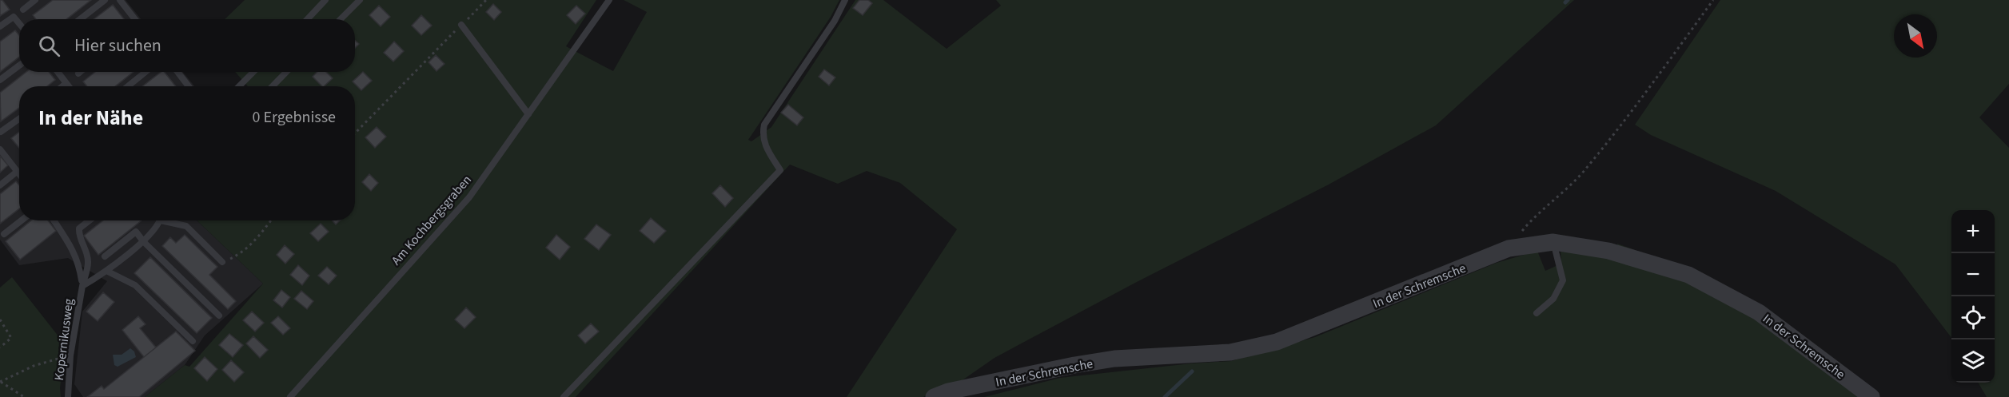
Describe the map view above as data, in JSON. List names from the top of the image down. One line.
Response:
{"streets":{"street":["In der Schremsche"],"lane":["Am Kochbergsgraben","Kopernikusweg"]},"north":"bottom right","page":{"search":"Hier suchen","heading":["In der Nähe","0 Ergebnisse"],"map_buttons":["+","−"]}}
